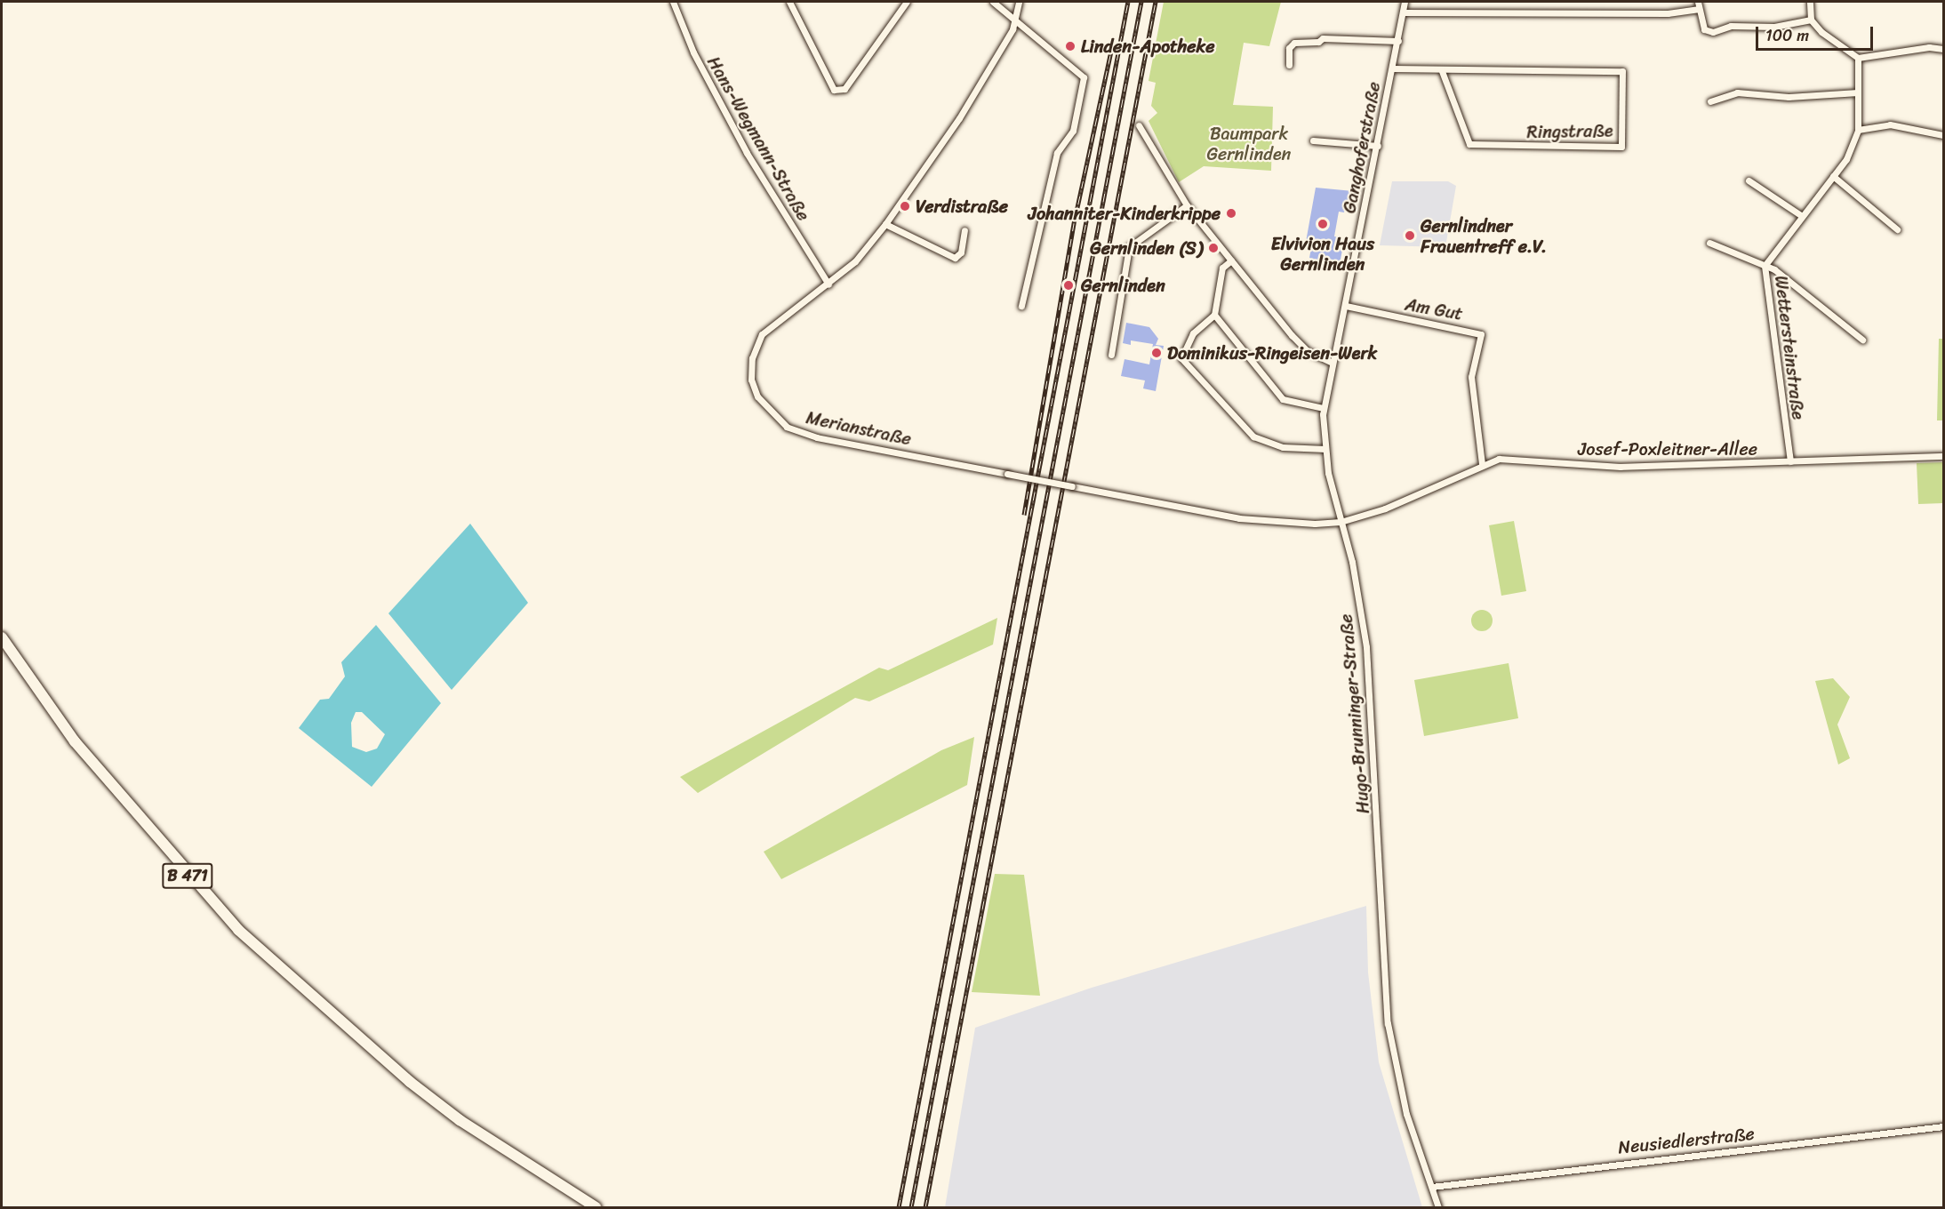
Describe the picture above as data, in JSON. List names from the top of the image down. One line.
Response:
{"streets":{"highway":["B 471"],"street":["Ringstraße","Hans-Wegmann-Straße","Ganghoferstraße","Am Gut","Wettersteinstraße","Merianstraße","Josef-Poxleitner-Allee","Hugo-Brunninger-Straße","Neusiedlerstraße"]},"crossings":[["Ringstraße","Ganghoferstraße"],["Hans-Wegmann-Straße","Merianstraße"],["Ganghoferstraße","Am Gut"],["Ganghoferstraße","Hugo-Brunninger-Straße"],["Am Gut","Josef-Poxleitner-Allee"],["Wettersteinstraße","Josef-Poxleitner-Allee"],["Merianstraße","Josef-Poxleitner-Allee"],["Merianstraße","Hugo-Brunninger-Straße"],["Josef-Poxleitner-Allee","Hugo-Brunninger-Straße"],["Hugo-Brunninger-Straße","Neusiedlerstraße"]],"parks":["Baumpark Gernlinden"],"places":["Linden-Apotheke","Verdistraße","Johanniter-Kinderkrippe","Elvivion Haus Gernlinden","Gernlindner Frauentreff e.V.","Gernlinden (S)","Gernlinden","Dominikus-Ringeisen-Werk"],"scale_bar":"100 m"}
